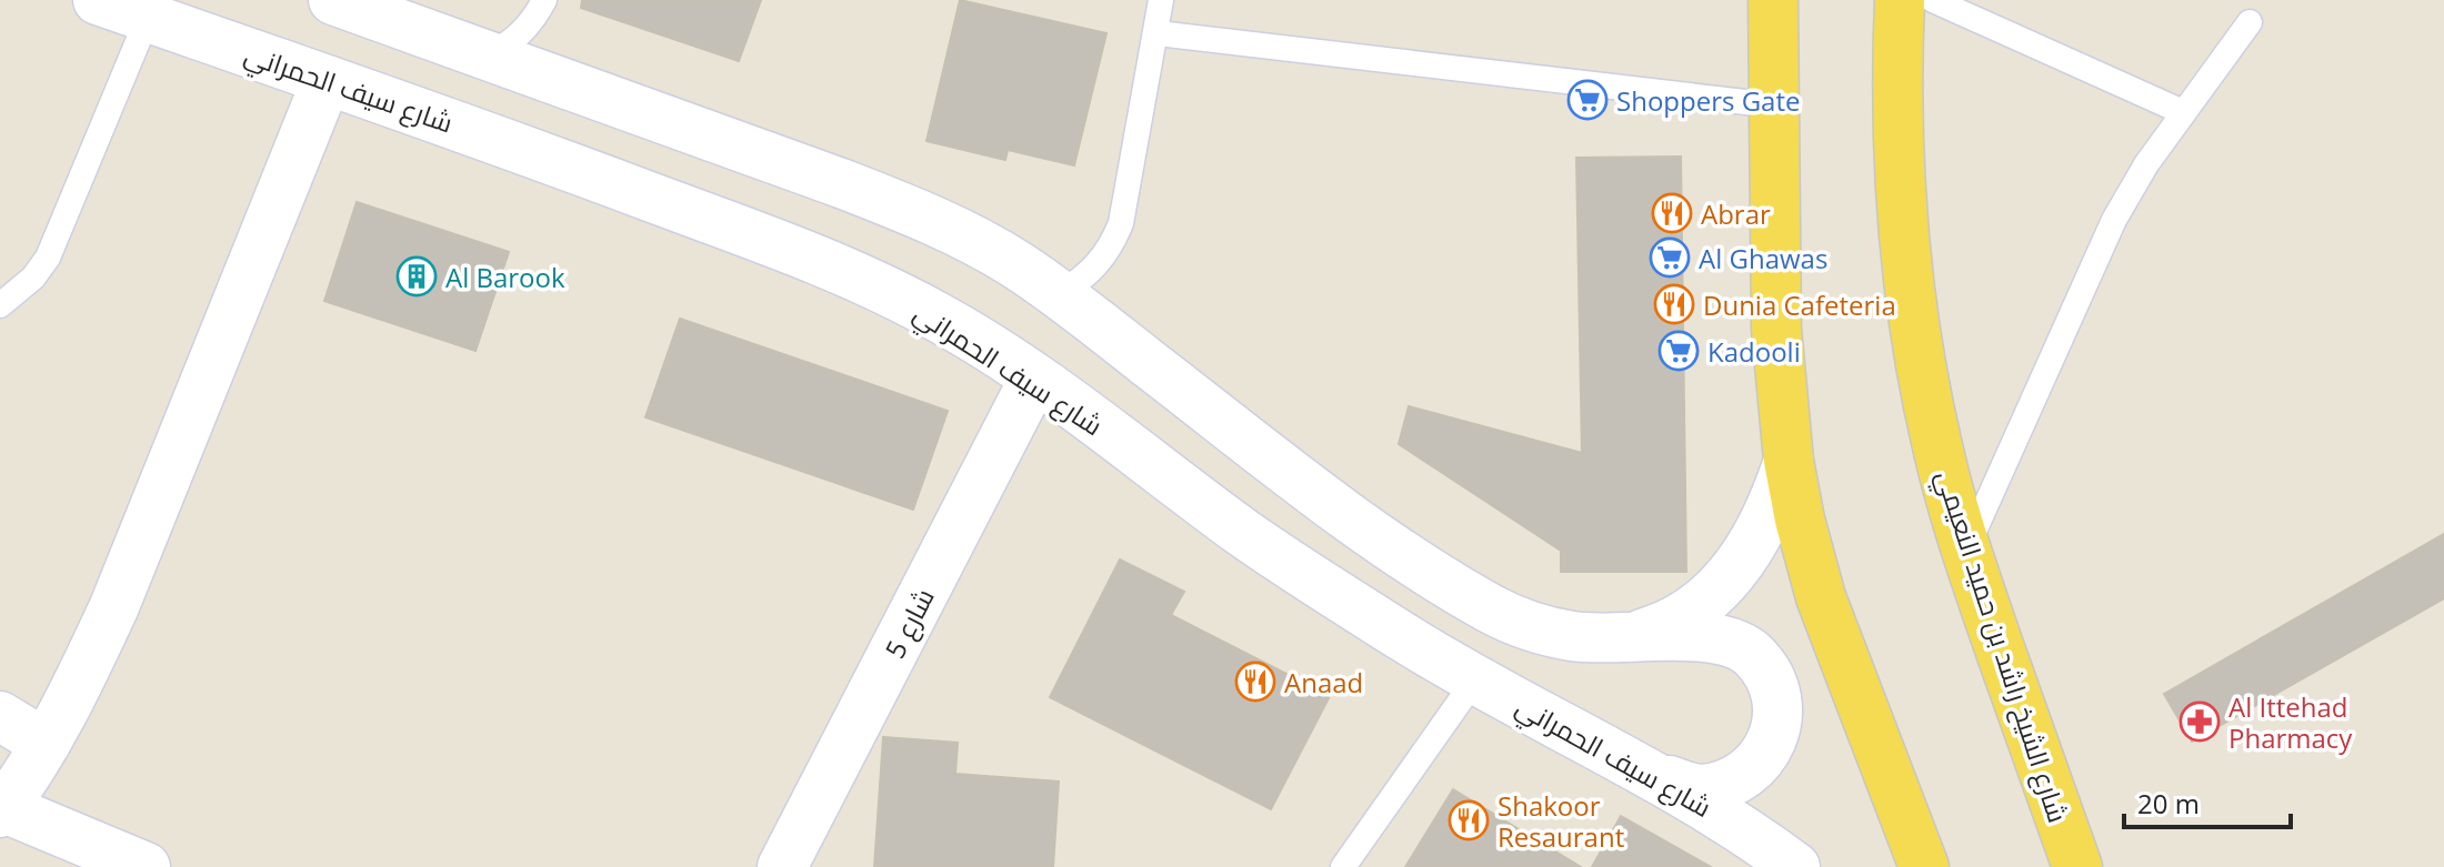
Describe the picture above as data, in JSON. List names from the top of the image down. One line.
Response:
{"streets":{"main road":["شارع الشيخ راشد بن حميد النعيمي"],"street":["شارع سيف الحمراني","شارع 5"]},"crossings":[["شارع سيف الحمراني","شارع 5"]],"places":{"supermarket":["Shoppers Gate","Al Ghawas","Kadooli"],"restaurant":["Abrar","Dunia Cafeteria","Anaad","Shakoor Resaurant"],"building":["Al Barook"],"pharmacy":["Al Ittehad Pharmacy"]},"scale_bar":"20 m"}
